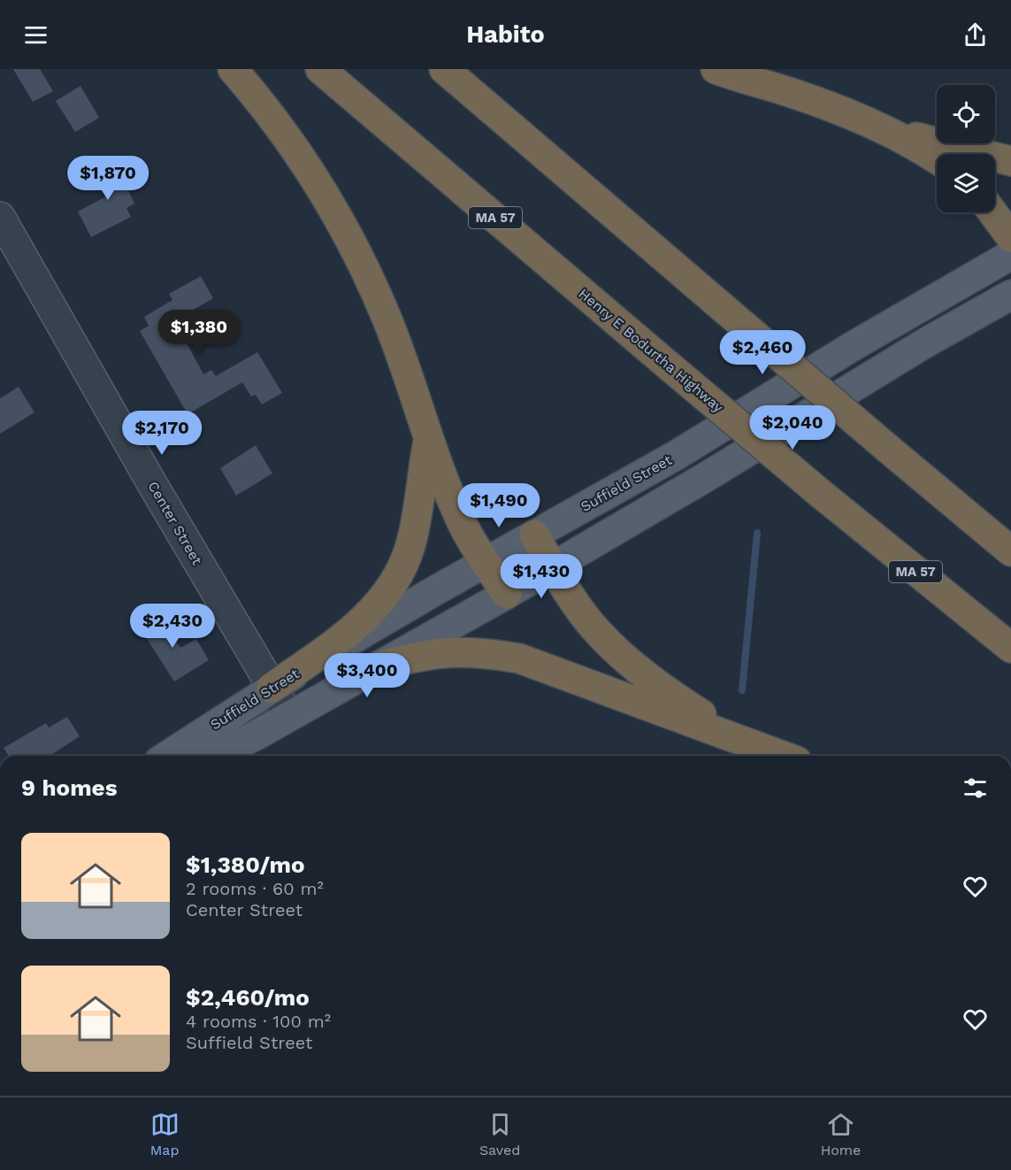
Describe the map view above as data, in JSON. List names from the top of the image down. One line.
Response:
{"streets":{"highway":["MA 57","Henry E Bodurtha Highway"],"main road":["Suffield Street"],"street":["Center Street"]},"crossings":[["Suffield Street","Center Street"]],"page":{"header":"Habito","price":["$1,870","$1,380","$2,460","$2,040","$2,170","$1,490","$1,430","$2,430","$3,400"],"heading":"9 homes","list":[{"name":"$1,380/mo","note":"2 rooms · 60 m² · Center Street"},{"name":"$2,460/mo","note":"4 rooms · 100 m² · Suffield Street"}],"tabs":["Map","Saved","Home"]}}
